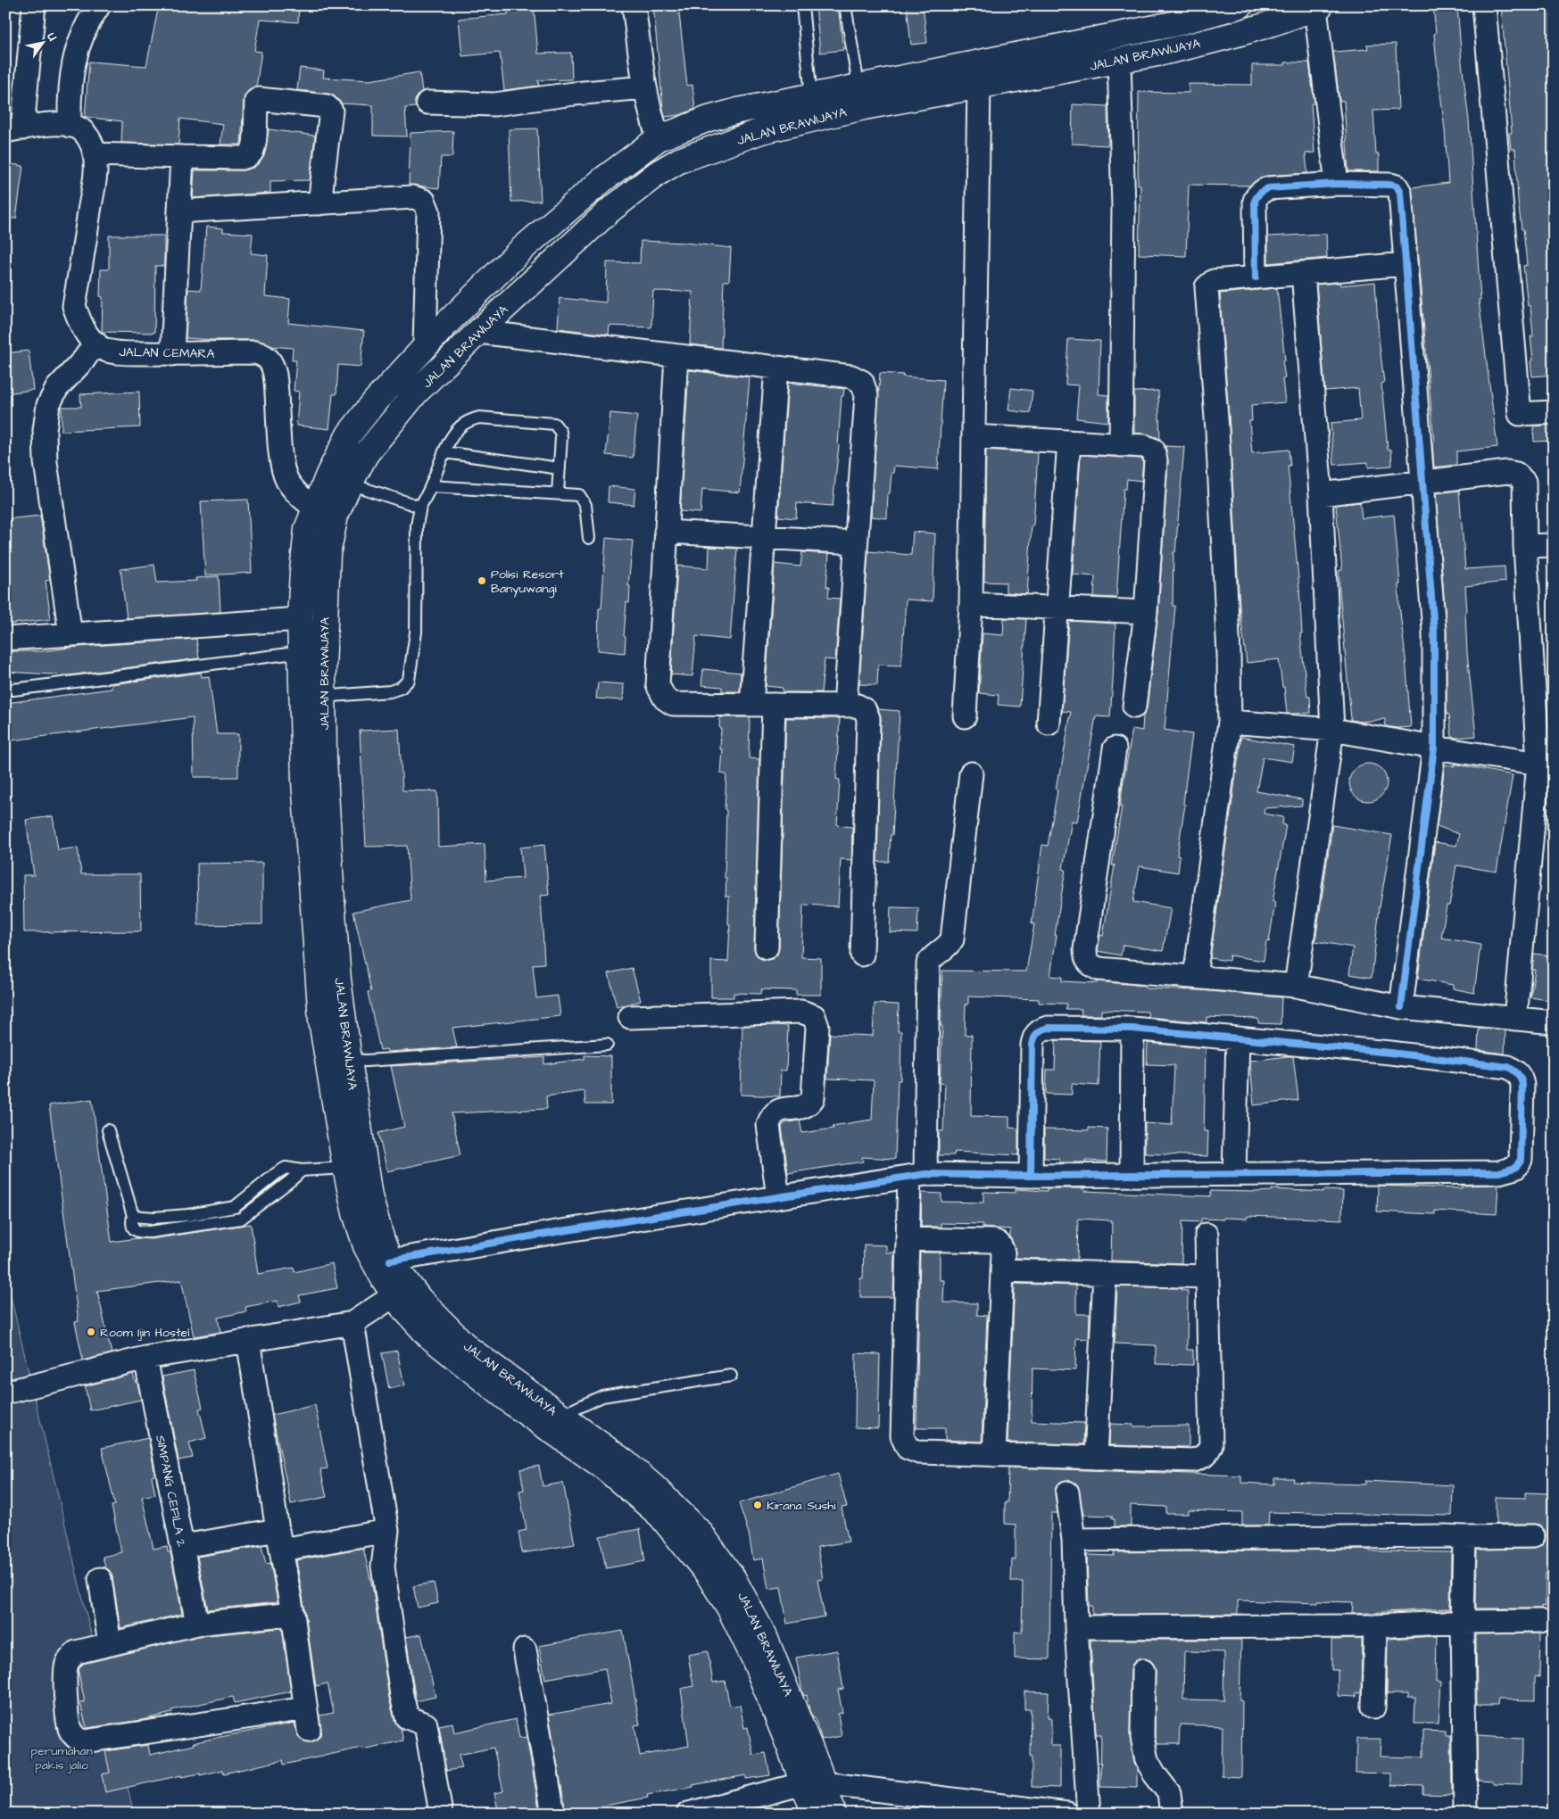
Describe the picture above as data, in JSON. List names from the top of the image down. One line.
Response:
{"streets":{"highway":["JALAN BRAWIJAYA"],"street":["JALAN CEMARA","SIMPANG CEFILA 2"]},"crossings":[["JALAN BRAWIJAYA","JALAN CEMARA"]],"parks":["perumahan pakis jalio"],"places":["Polisi Resort Banyuwangi","Room Ijin Hostel","Kirana Sushi"],"north":"top right"}
